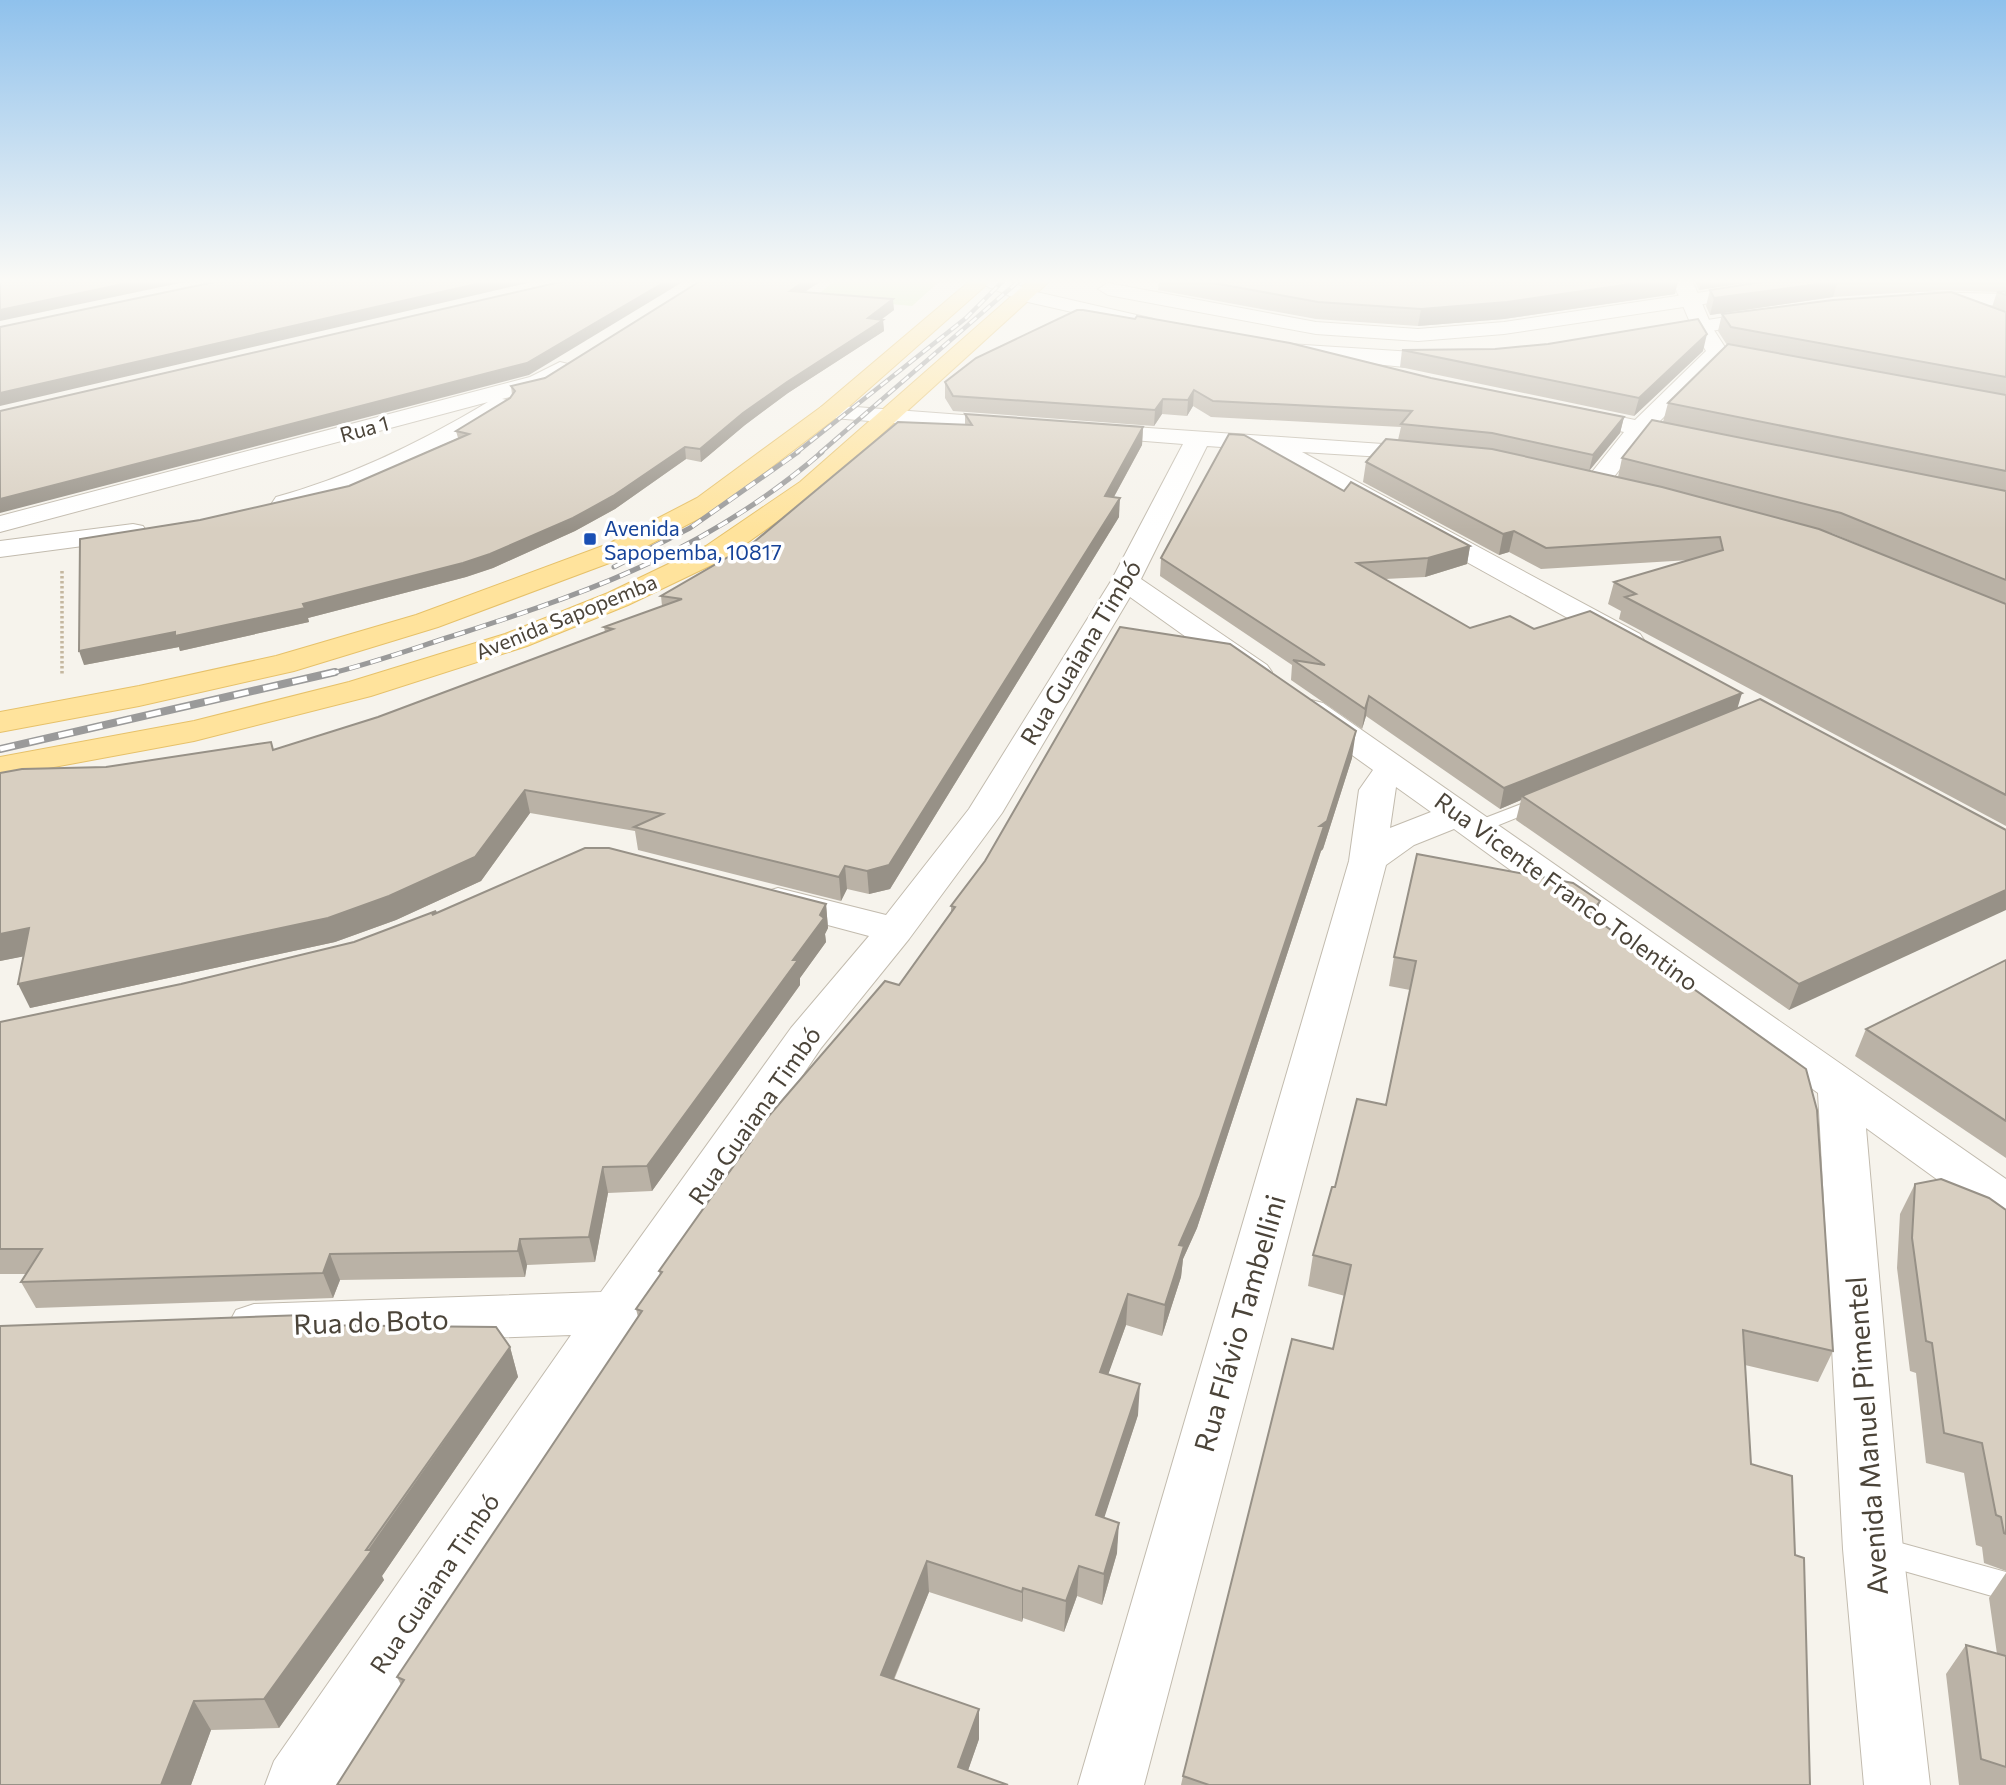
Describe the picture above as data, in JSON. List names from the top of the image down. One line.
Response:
{"streets":{"main road":["Avenida Sapopemba"],"street":["Rua 1","Rua Guaiana Timbó","Rua Vicente Franco Tolentino","Rua do Boto","Rua Flávio Tambellini","Avenida Manuel Pimentel"]},"crossings":[["Rua Guaiana Timbó","Rua Vicente Franco Tolentino"],["Rua Guaiana Timbó","Rua do Boto"],["Rua Vicente Franco Tolentino","Rua Flávio Tambellini"],["Rua Vicente Franco Tolentino","Avenida Manuel Pimentel"]],"places":{"transit":["Avenida Sapopemba, 10817"]}}
